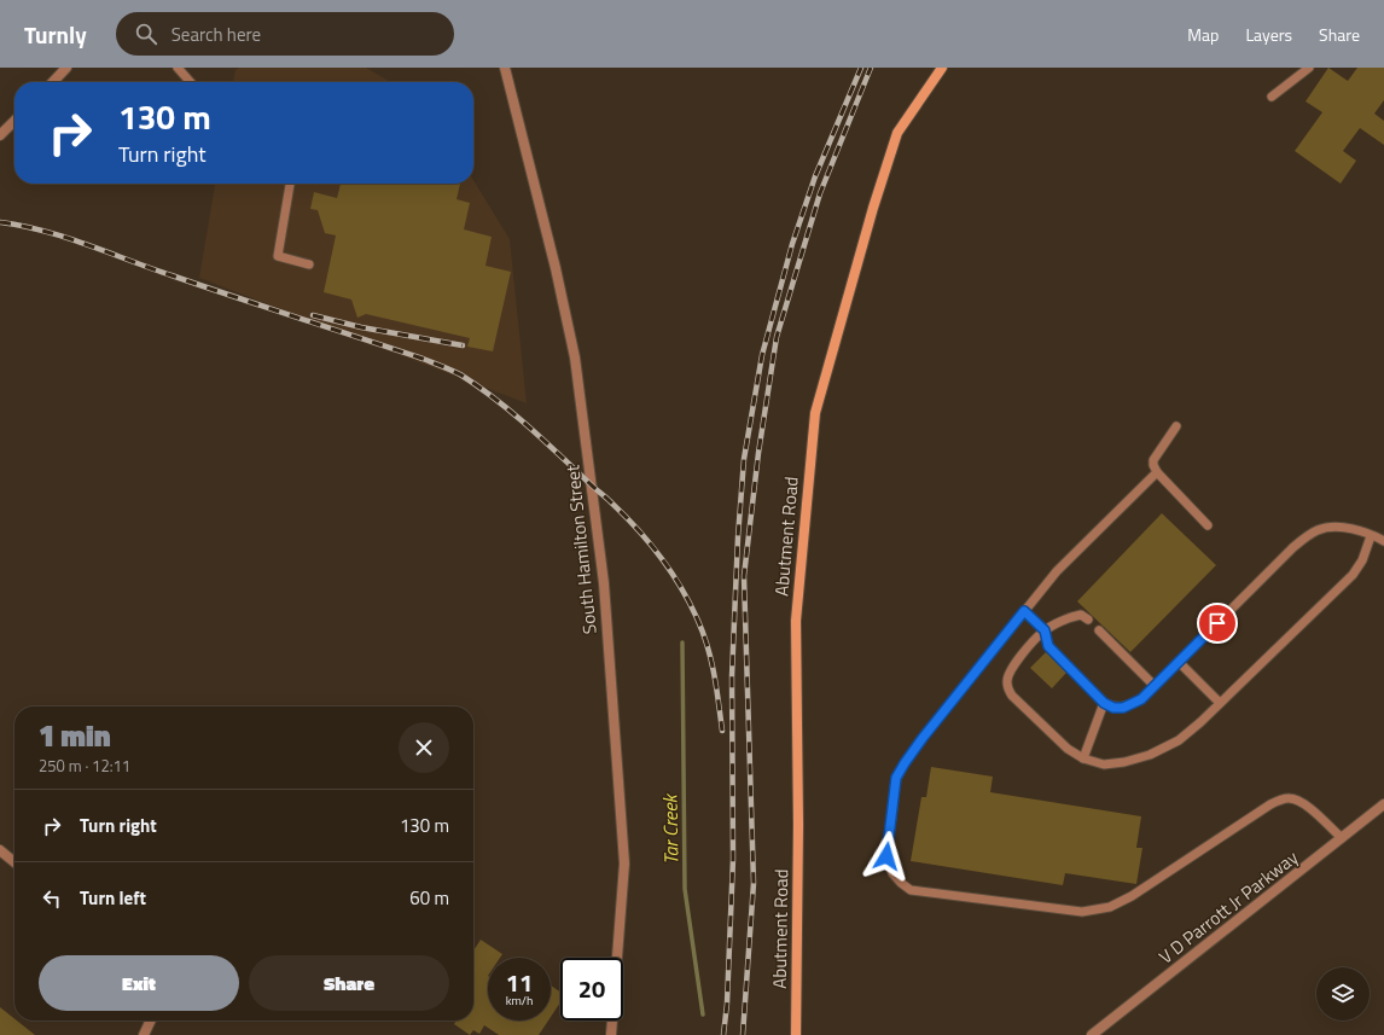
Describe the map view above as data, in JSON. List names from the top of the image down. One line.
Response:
{"streets":{"main road":["Abutment Road"],"street":["South Hamilton Street","V D Parrott Jr Parkway"]},"water":["Tar Creek"],"page":{"header":"Turnly","search":"Search here","nav":["Map","Layers","Share"],"turn":["130 m","Turn right"],"heading":["1 min","250 m · 12:11"],"list":[{"name":"Turn right","value":"130 m"},{"name":"Turn left","value":"60 m"}],"buttons":["Exit","Share"],"speed":"11 km/h","limit":"20"}}
